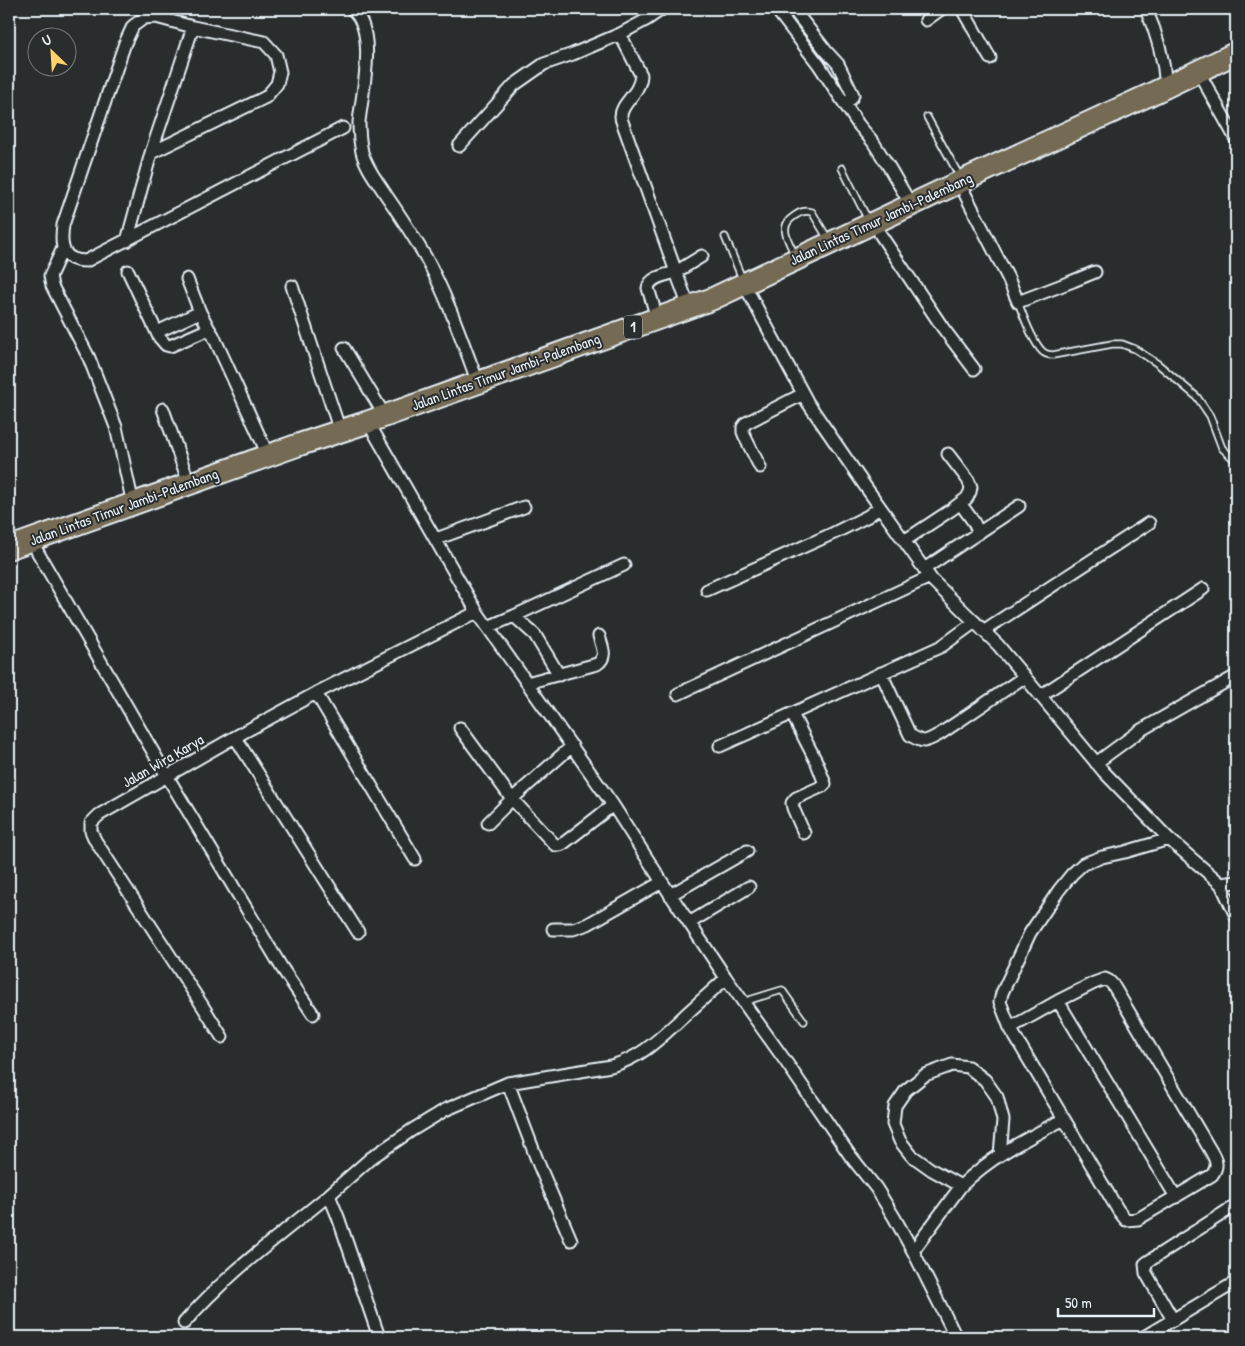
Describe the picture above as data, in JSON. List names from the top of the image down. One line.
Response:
{"streets":{"highway":["Jalan Lintas Timur Jambi-Palembang","1"],"street":["Jalan Wira Karya"]},"scale_bar":"50 m","north":"top left"}
